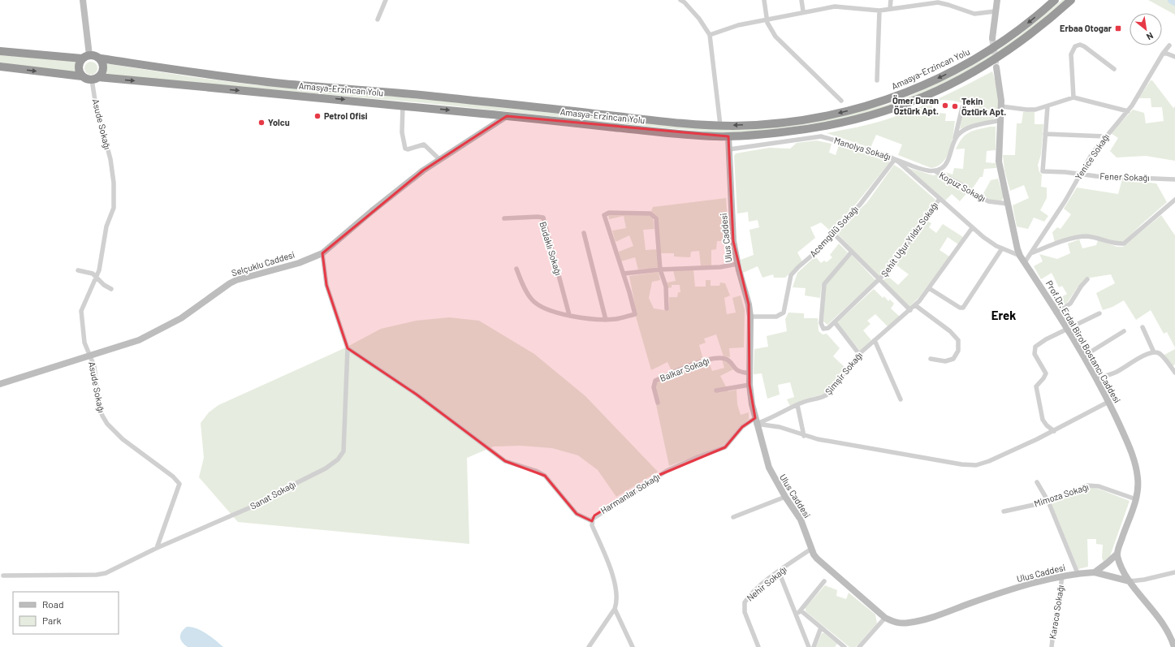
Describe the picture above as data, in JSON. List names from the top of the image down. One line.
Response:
{"streets":{"highway":["Amasya-Erzincan Yolu"],"street":["Asude Sokağı","Manolya Sokağı","Yenice Sokağı","Fener Sokağı","Kopuz Sokağı","Acemgülü Sokağı","Ulus Caddesi","Şehit Uğur Yıldız Sokağı","Budaklı Sokağı","Selçuklu Caddesi","Prof.Dr. Erdal Birol Bostancı Caddesi","Balkar Sokağı","Şimşir Sokağı","Harmanlar Sokağı","Sanat Sokağı","Mimoza Sokağı","Nehir Sokağı","Karaca Sokağı"]},"crossings":[["Amasya-Erzincan Yolu","Asude Sokağı"],["Amasya-Erzincan Yolu","Ulus Caddesi"],["Amasya-Erzincan Yolu","Selçuklu Caddesi"],["Asude Sokağı","Selçuklu Caddesi"],["Asude Sokağı","Sanat Sokağı"],["Manolya Sokağı","Kopuz Sokağı"],["Manolya Sokağı","Acemgülü Sokağı"],["Manolya Sokağı","Ulus Caddesi"],["Manolya Sokağı","Şehit Uğur Yıldız Sokağı"],["Manolya Sokağı","Prof.Dr. Erdal Birol Bostancı Caddesi"],["Manolya Sokağı","Şimşir Sokağı"],["Yenice Sokağı","Fener Sokağı"],["Yenice Sokağı","Prof.Dr. Erdal Birol Bostancı Caddesi"],["Kopuz Sokağı","Acemgülü Sokağı"],["Kopuz Sokağı","Prof.Dr. Erdal Birol Bostancı Caddesi"],["Acemgülü Sokağı","Ulus Caddesi"],["Acemgülü Sokağı","Şehit Uğur Yıldız Sokağı"],["Ulus Caddesi","Balkar Sokağı"],["Ulus Caddesi","Şimşir Sokağı"],["Ulus Caddesi","Harmanlar Sokağı"],["Ulus Caddesi","Nehir Sokağı"],["Ulus Caddesi","Karaca Sokağı"],["Şehit Uğur Yıldız Sokağı","Şimşir Sokağı"],["Selçuklu Caddesi","Sanat Sokağı"],["Prof.Dr. Erdal Birol Bostancı Caddesi","Mimoza Sokağı"],["Şimşir Sokağı","Harmanlar Sokağı"]],"districts":["Erek"],"places":{"transit":["Erbaa Otogar"],"other":["Ömer Duran Öztürk Apt.","Tekin Öztürk Apt.","Petrol Ofisi","Yolcu"]},"legend":["Road","Park"],"north":"bottom right"}
